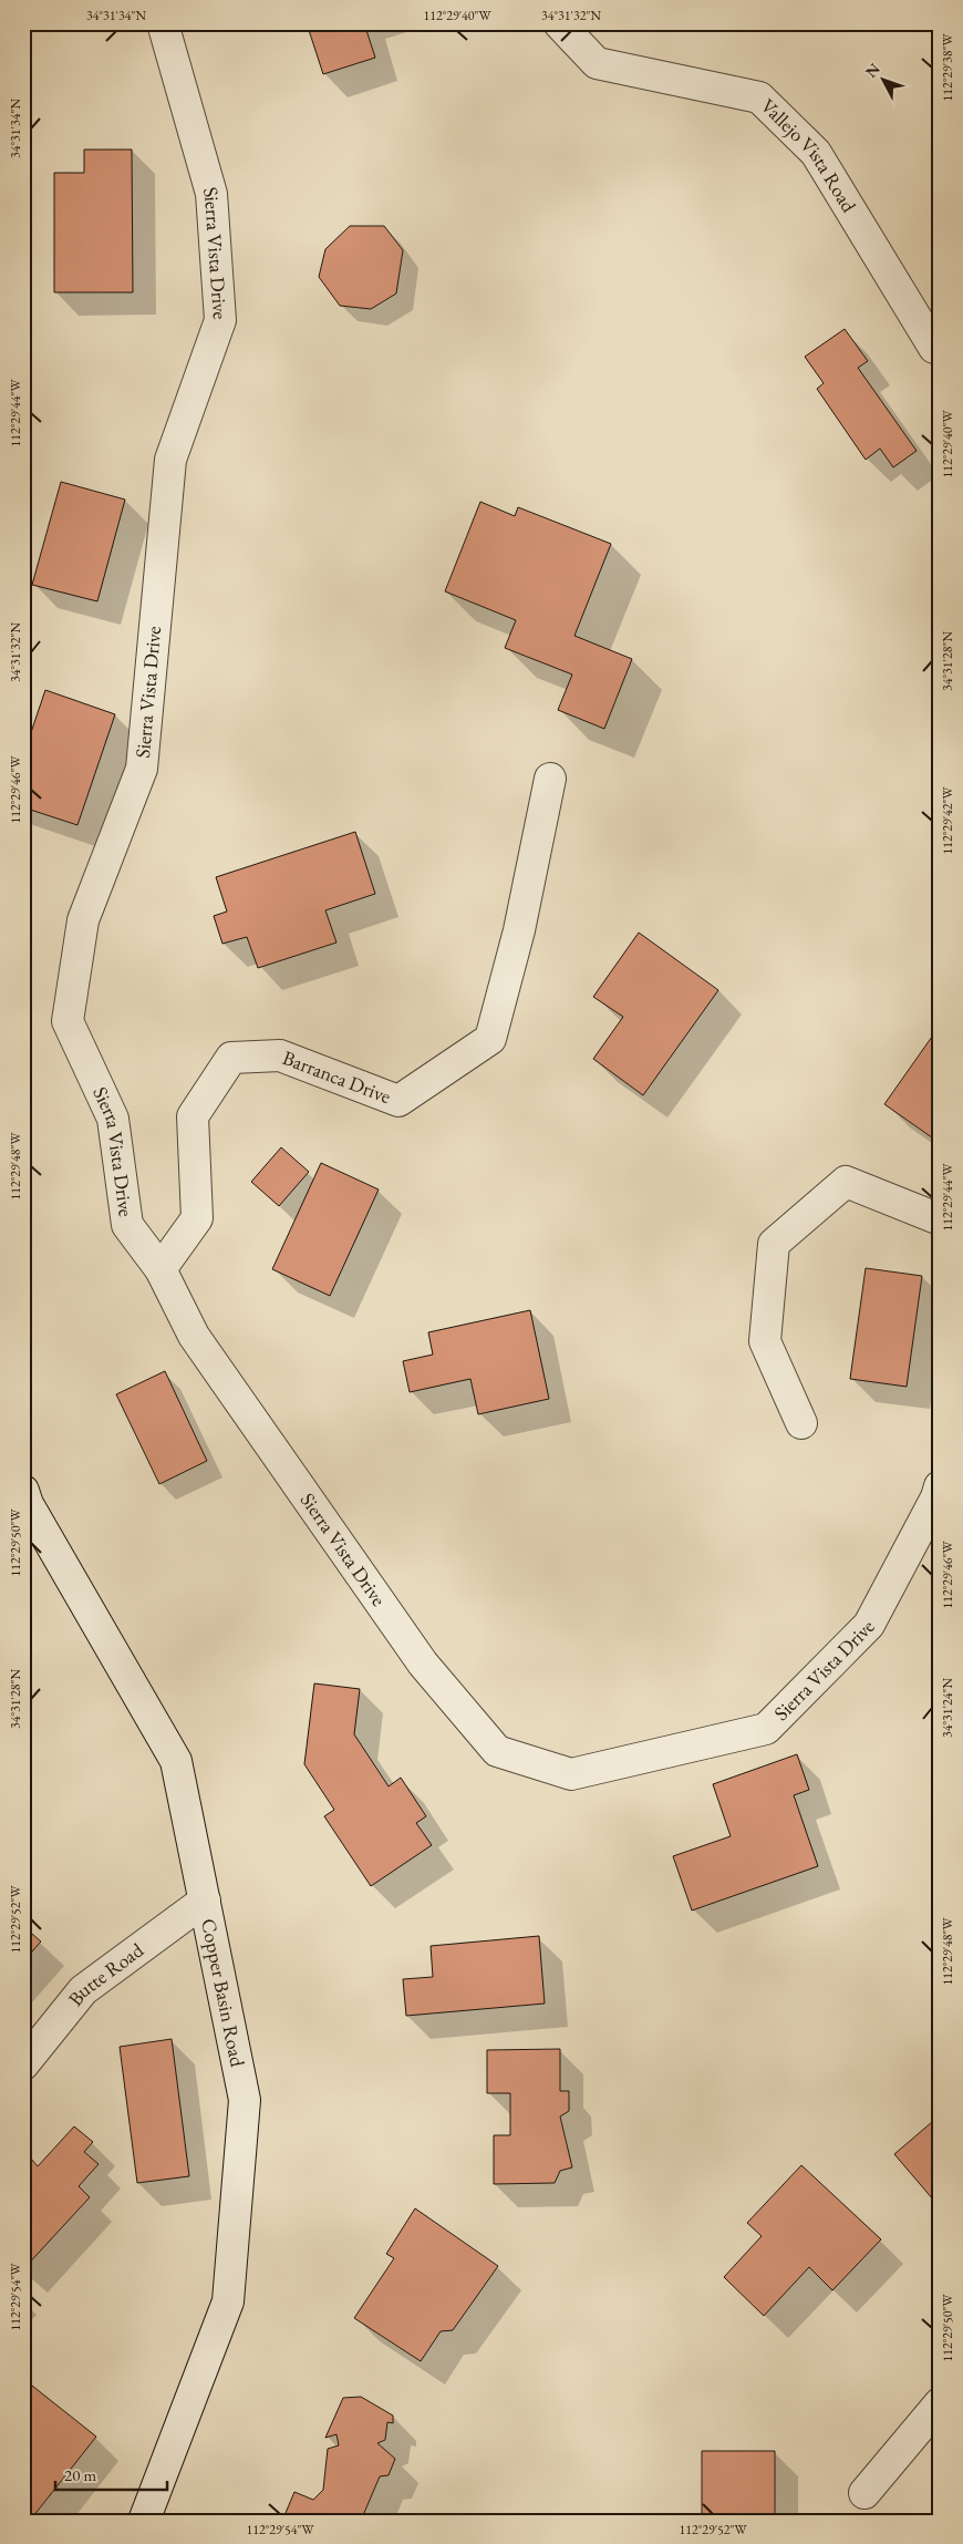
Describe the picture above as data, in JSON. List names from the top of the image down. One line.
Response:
{"streets":{"street":["Vallejo Vista Road","Sierra Vista Drive","Barranca Drive","Butte Road","Copper Basin Road"]},"crossings":[["Sierra Vista Drive","Barranca Drive"],["Butte Road","Copper Basin Road"]],"scale_bar":"20 m","north":"top left","coordinates":["34°31'34\"N","112°29'40\"W","34°31'32\"N","112°29'38\"W","112°29'44\"W","34°31'28\"N","112°29'46\"W","112°29'42\"W","112°29'48\"W","112°29'50\"W","34°31'24\"N","112°29'52\"W","112°29'54\"W"]}
